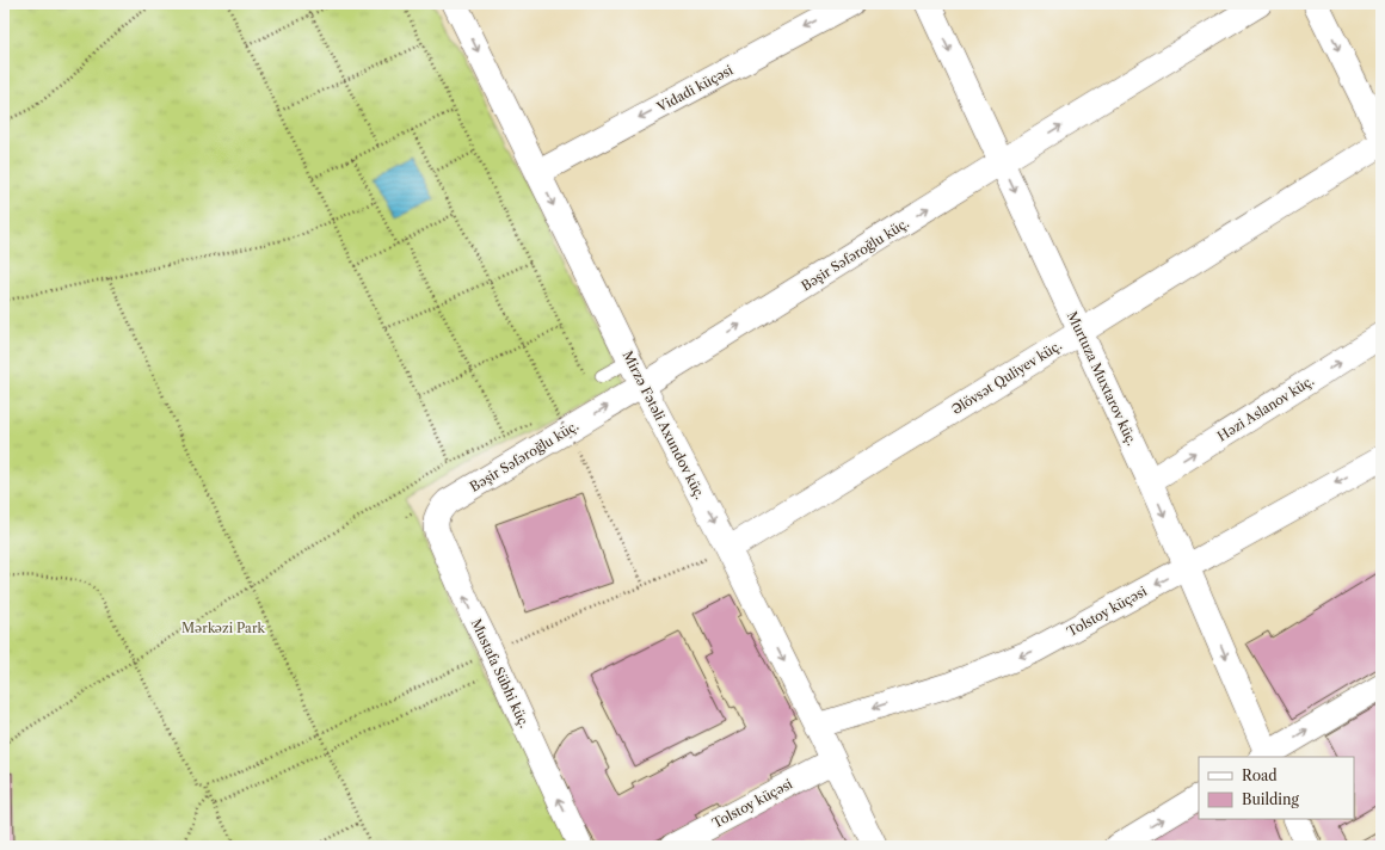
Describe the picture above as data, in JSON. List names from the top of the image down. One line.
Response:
{"streets":{"street":["Vidadi küçəsi","Bəşir Səfəroğlu küç.","Əlövsət Quliyev küç.","Murtuza Muxtarov küç.","Həzi Aslanov küç.","Mirzə Fətəli Axundov küç.","Tolstoy küçəsi","Mustafa Sübhi küç."]},"crossings":[["Vidadi küçəsi","Mirzə Fətəli Axundov küç."],["Bəşir Səfəroğlu küç.","Murtuza Muxtarov küç."],["Bəşir Səfəroğlu küç.","Mirzə Fətəli Axundov küç."],["Bəşir Səfəroğlu küç.","Mustafa Sübhi küç."],["Əlövsət Quliyev küç.","Murtuza Muxtarov küç."],["Əlövsət Quliyev küç.","Mirzə Fətəli Axundov küç."],["Murtuza Muxtarov küç.","Həzi Aslanov küç."],["Murtuza Muxtarov küç.","Tolstoy küçəsi"],["Mirzə Fətəli Axundov küç.","Tolstoy küçəsi"]],"one_way":["Vidadi küçəsi","Bəşir Səfəroğlu küç.","Murtuza Muxtarov küç.","Həzi Aslanov küç.","Mirzə Fətəli Axundov küç.","Mustafa Sübhi küç."],"parks":["Mərkəzi Park"],"legend":["Road","Building"]}
